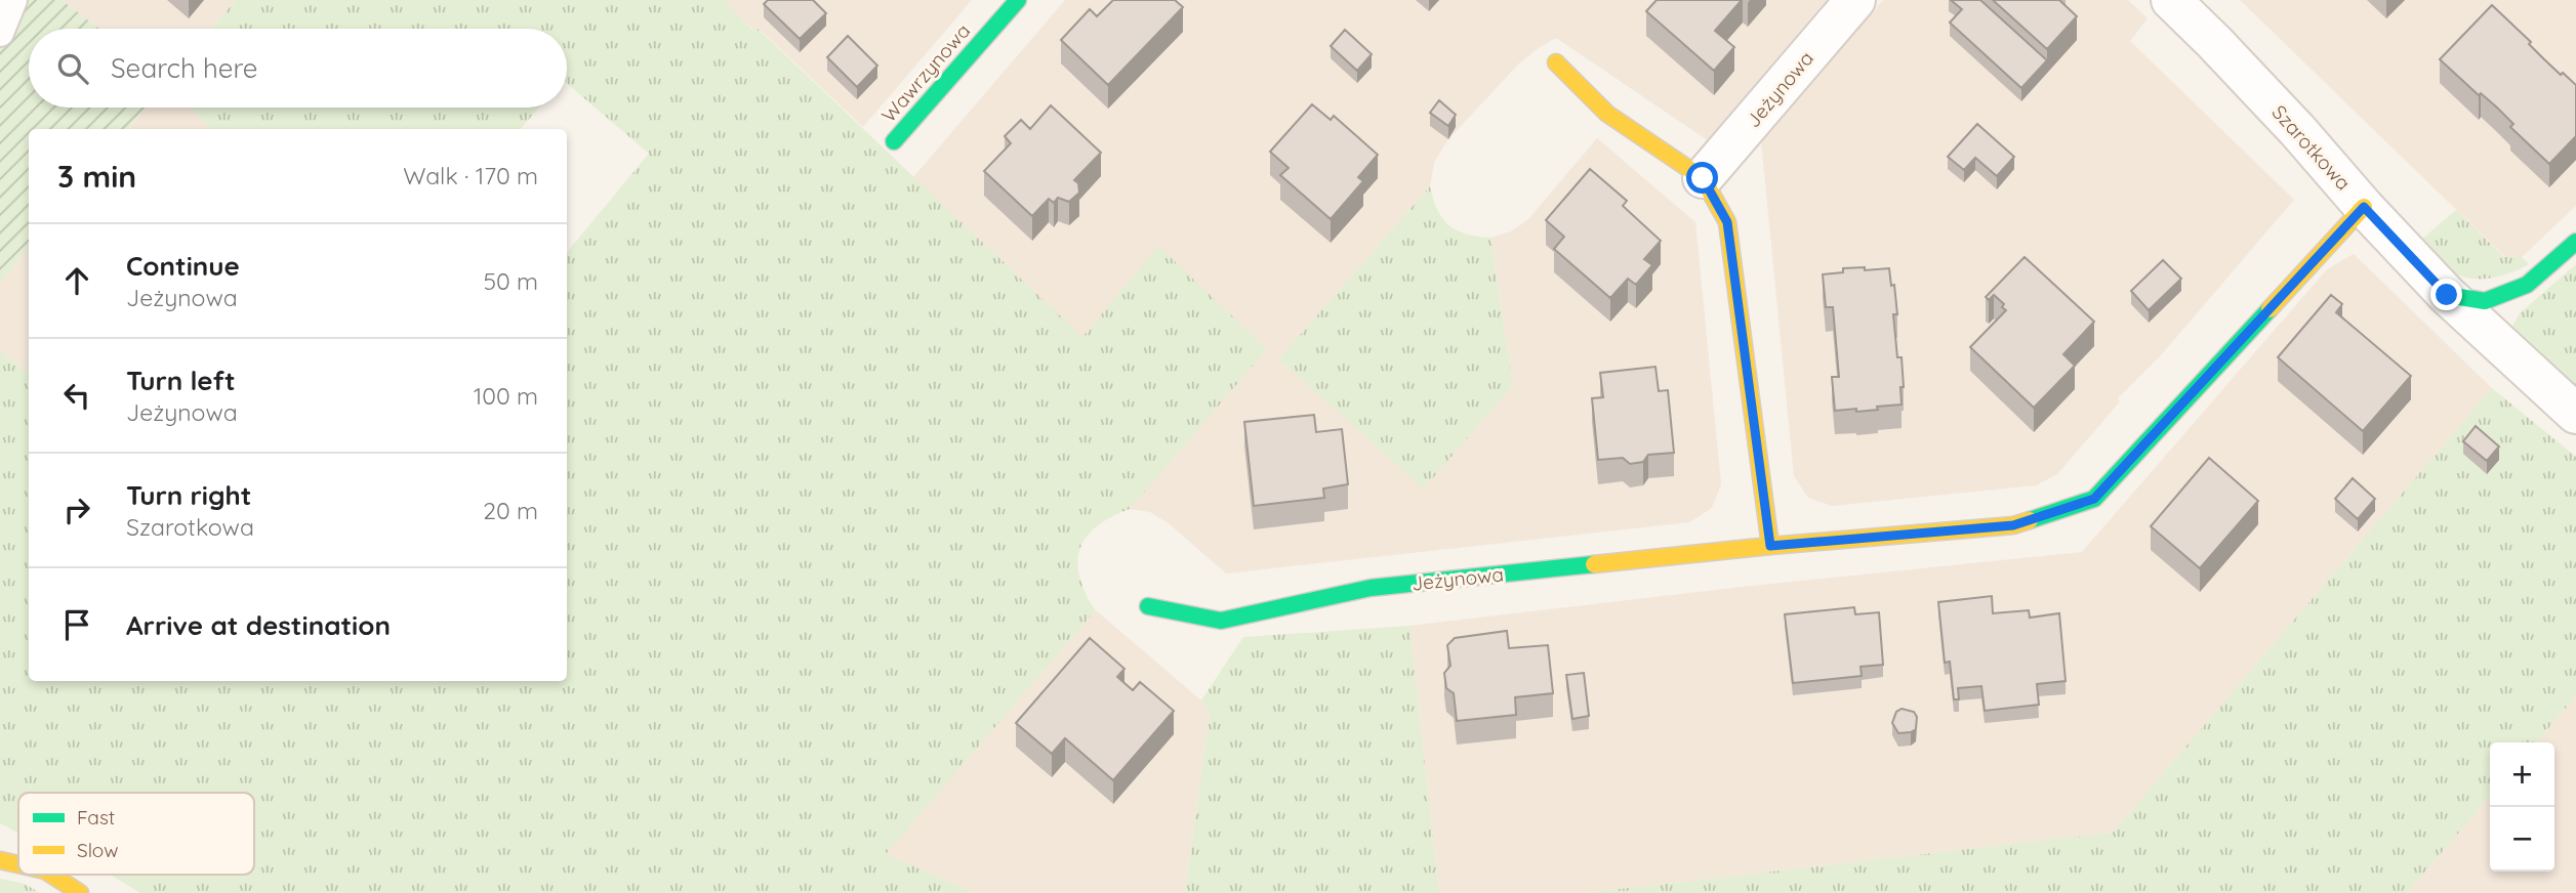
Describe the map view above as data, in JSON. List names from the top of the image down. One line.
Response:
{"streets":{"street":["Wawrzynowa","Jeżynowa","Szarotkowa"]},"crossings":[["Jeżynowa","Szarotkowa"]],"legend":["Fast","Slow"],"page":{"search":"Search here","heading":["3 min","Walk · 170 m"],"list":[["Continue","Jeżynowa","50 m"],["Turn left","Jeżynowa","100 m"],["Turn right","Szarotkowa","20 m"],"Arrive at destination"],"map_buttons":["+","−"]}}
